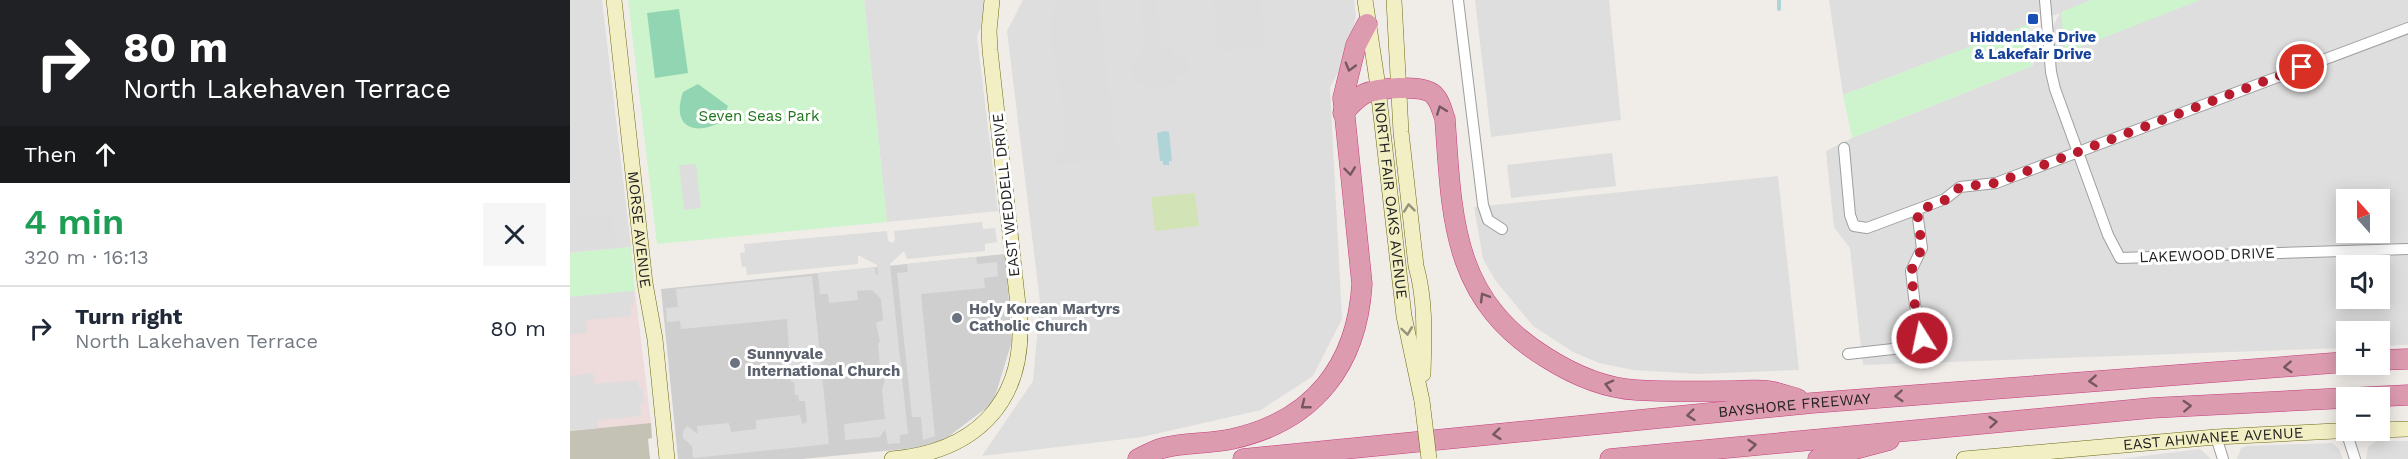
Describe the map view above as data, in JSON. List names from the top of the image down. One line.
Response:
{"streets":{"highway":["BAYSHORE FREEWAY"],"street":["EAST WEDDELL DRIVE","NORTH FAIR OAKS AVENUE","MORSE AVENUE","LAKEWOOD DRIVE","EAST AHWANEE AVENUE"]},"parks":["Seven Seas Park"],"places":{"transit":["Hiddenlake Drive & Lakefair Drive"],"other":["Holy Korean Martyrs Catholic Church","Sunnyvale International Church"]},"north":"top","page":{"turn":["80 m","North Lakehaven Terrace"],"then":"Then","heading":["4 min","320 m · 16:13"],"map_buttons":["+","−"],"list":[{"name":"Turn right","note":"North Lakehaven Terrace","value":"80 m"}]}}
